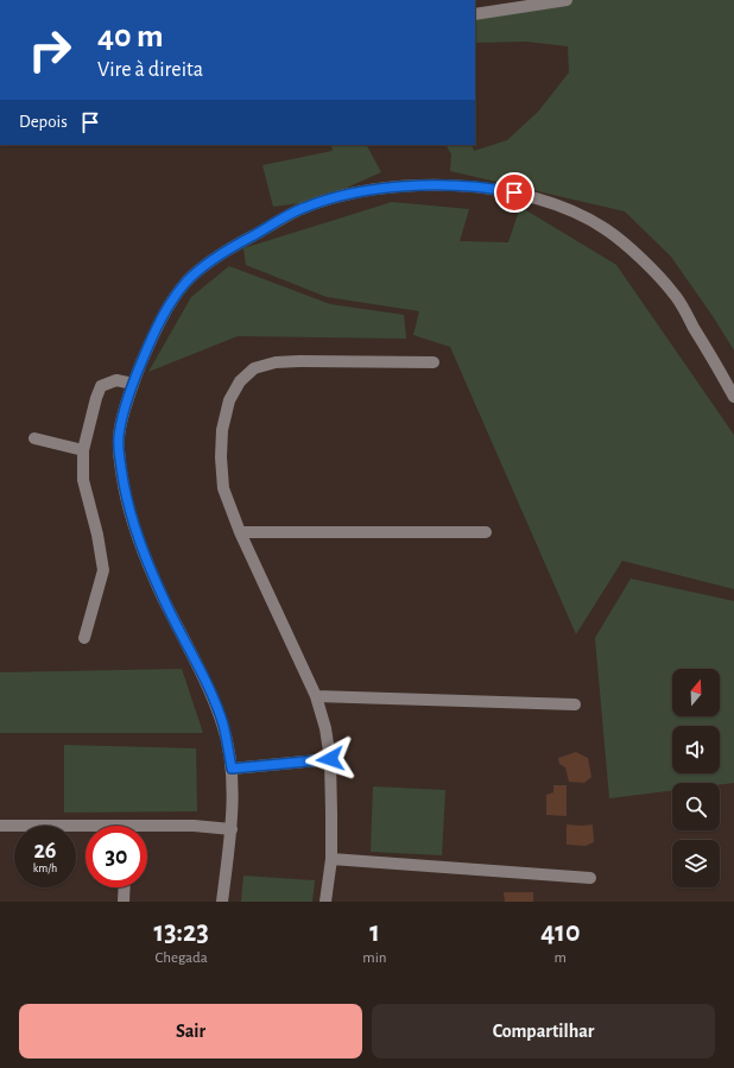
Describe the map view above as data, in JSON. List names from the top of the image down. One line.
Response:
{"north":"top","page":{"turn":["40 m","Vire à direita"],"then":"Depois","speed":"26 km/h","limit":"30","eta":["13:23","Chegada","1","min","410","m"],"buttons":["Sair","Compartilhar"]}}
